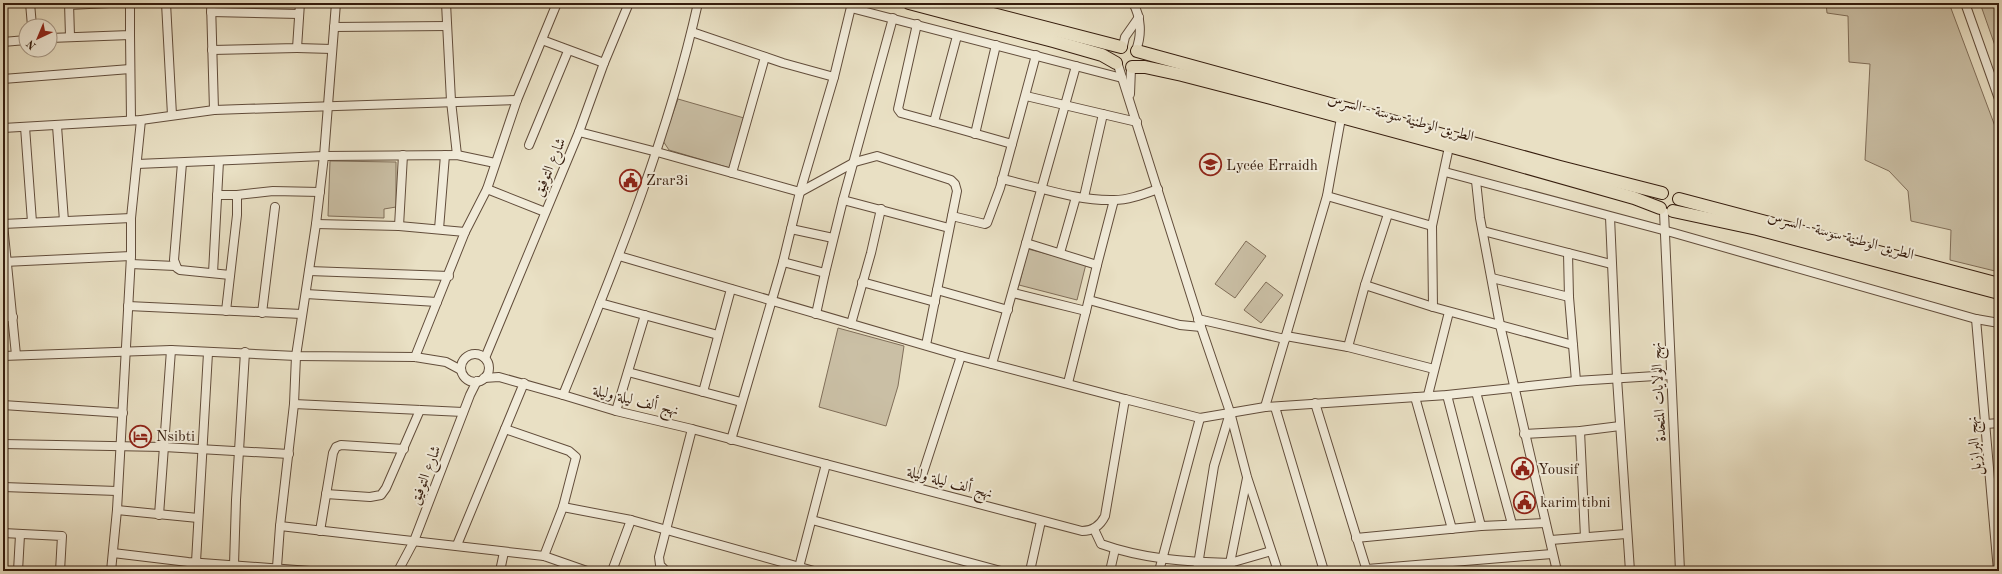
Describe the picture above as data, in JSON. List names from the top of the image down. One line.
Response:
{"streets":{"highway":["الطريق الوطنية سوسة - السرس"],"street":["شارع التوفيق","نهج الولايات المتحدة","نهج ألف ليلة وليلة","نهج البرازيل"]},"crossings":[["الطريق الوطنية سوسة - السرس","نهج الولايات المتحدة"]],"places":{"school or university":["Lycée Erraidh"],"public building":["Zrar3i","Yousif","karim tibni"],"hotel":["Nsibti"]},"north":"bottom left"}
